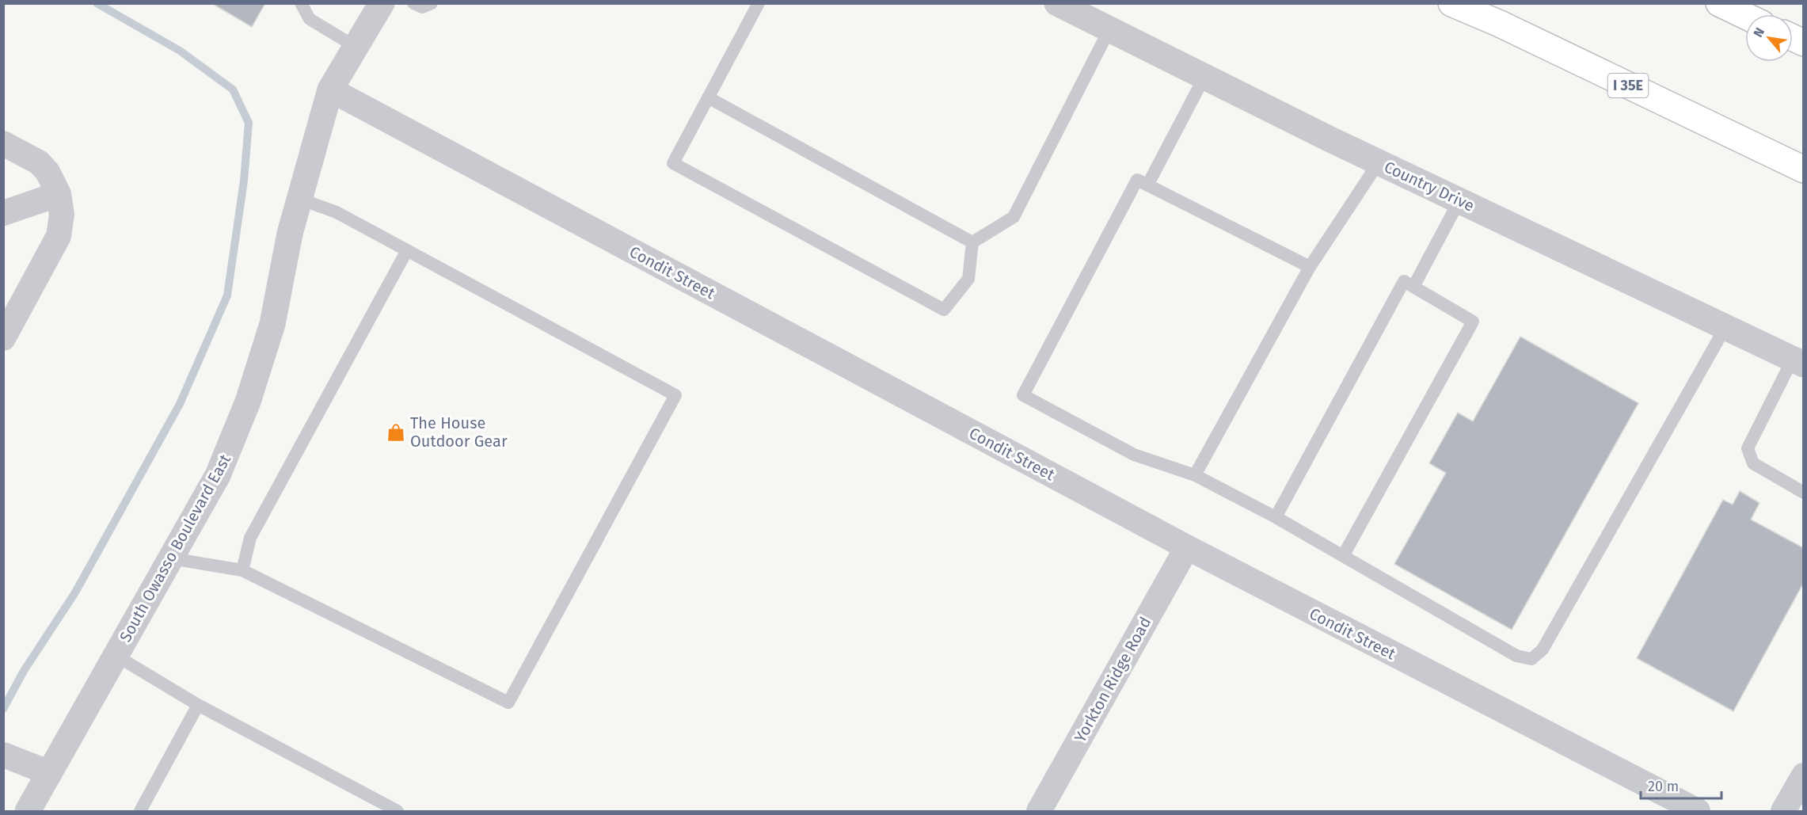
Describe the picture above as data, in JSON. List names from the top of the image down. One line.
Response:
{"streets":{"highway":["I 35E"],"street":["Country Drive","Condit Street","South Owasso Boulevard East","Yorkton Ridge Road"]},"crossings":[["Condit Street","South Owasso Boulevard East"],["Condit Street","Yorkton Ridge Road"]],"places":{"shop":["The House Outdoor Gear"]},"scale_bar":"20 m","north":"top left"}
